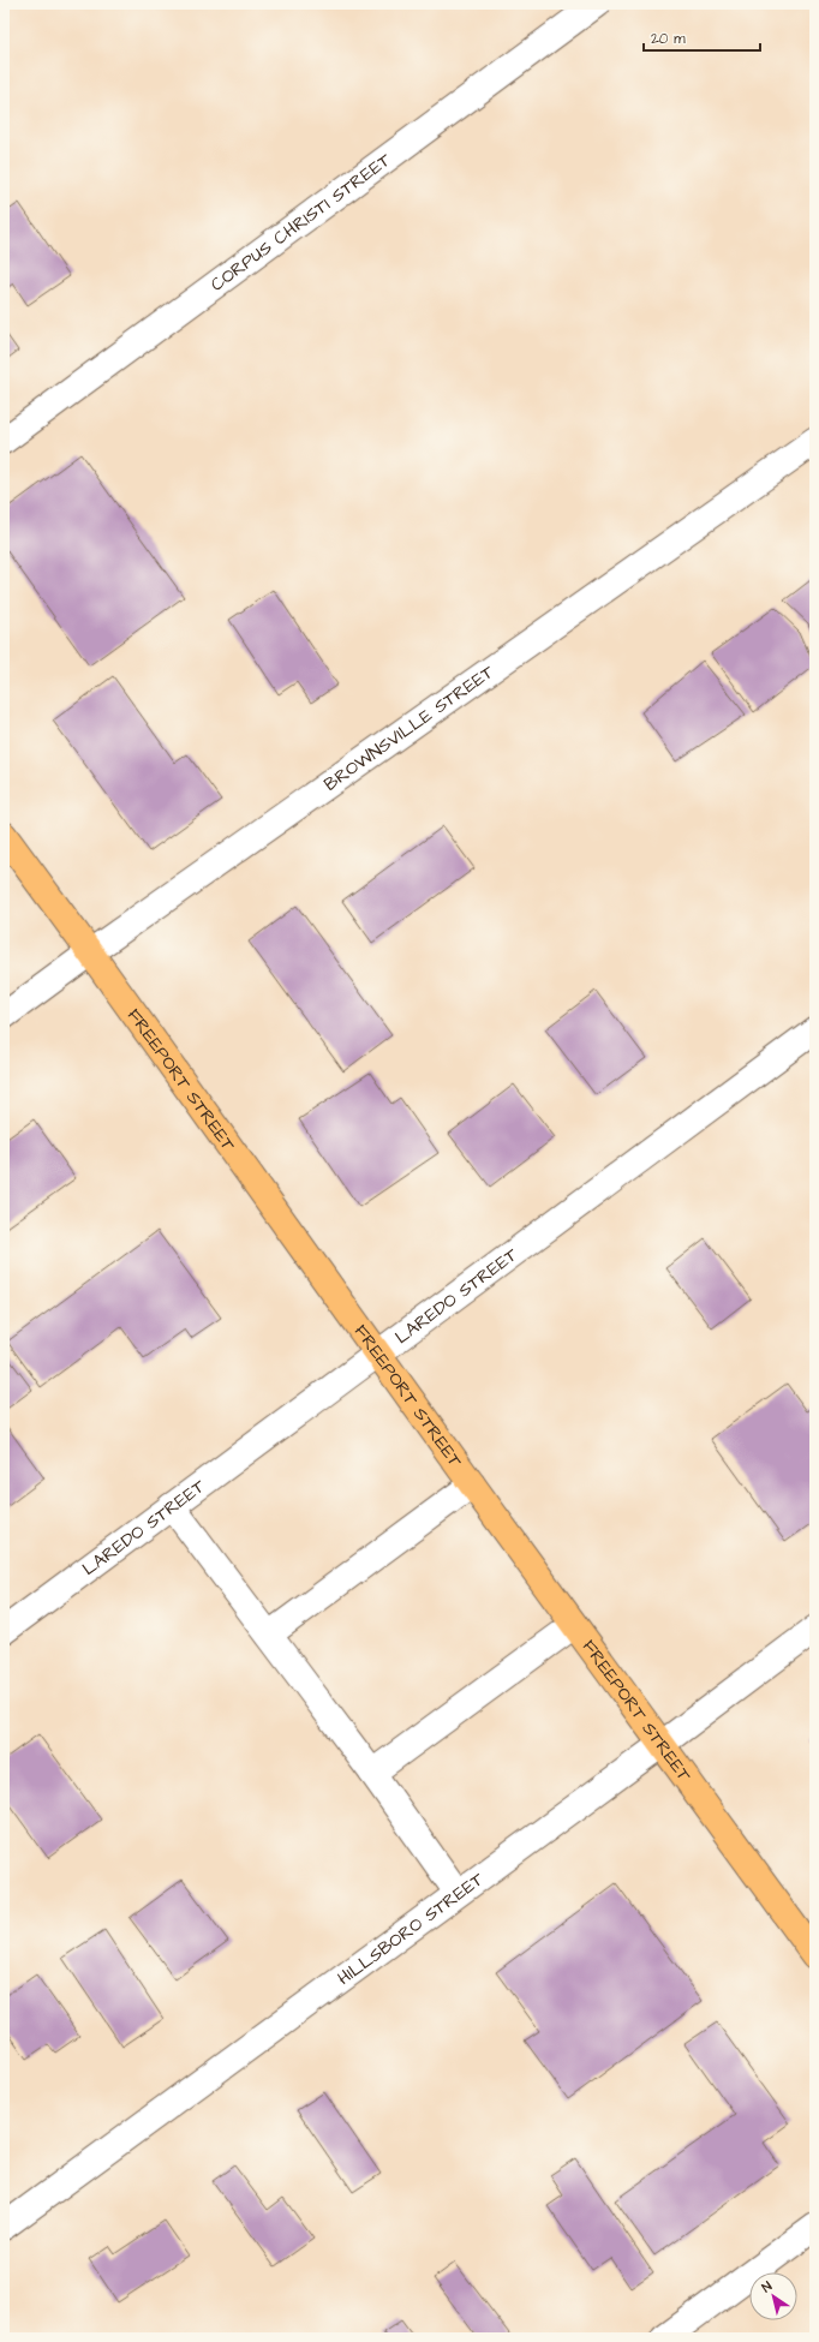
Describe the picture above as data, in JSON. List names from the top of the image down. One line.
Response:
{"streets":{"main road":["FREEPORT STREET"],"street":["CORPUS CHRISTI STREET","BROWNSVILLE STREET","LAREDO STREET","HILLSBORO STREET"]},"crossings":[["BROWNSVILLE STREET","FREEPORT STREET"],["FREEPORT STREET","LAREDO STREET"],["FREEPORT STREET","HILLSBORO STREET"]],"scale_bar":"20 m","north":"top left"}
